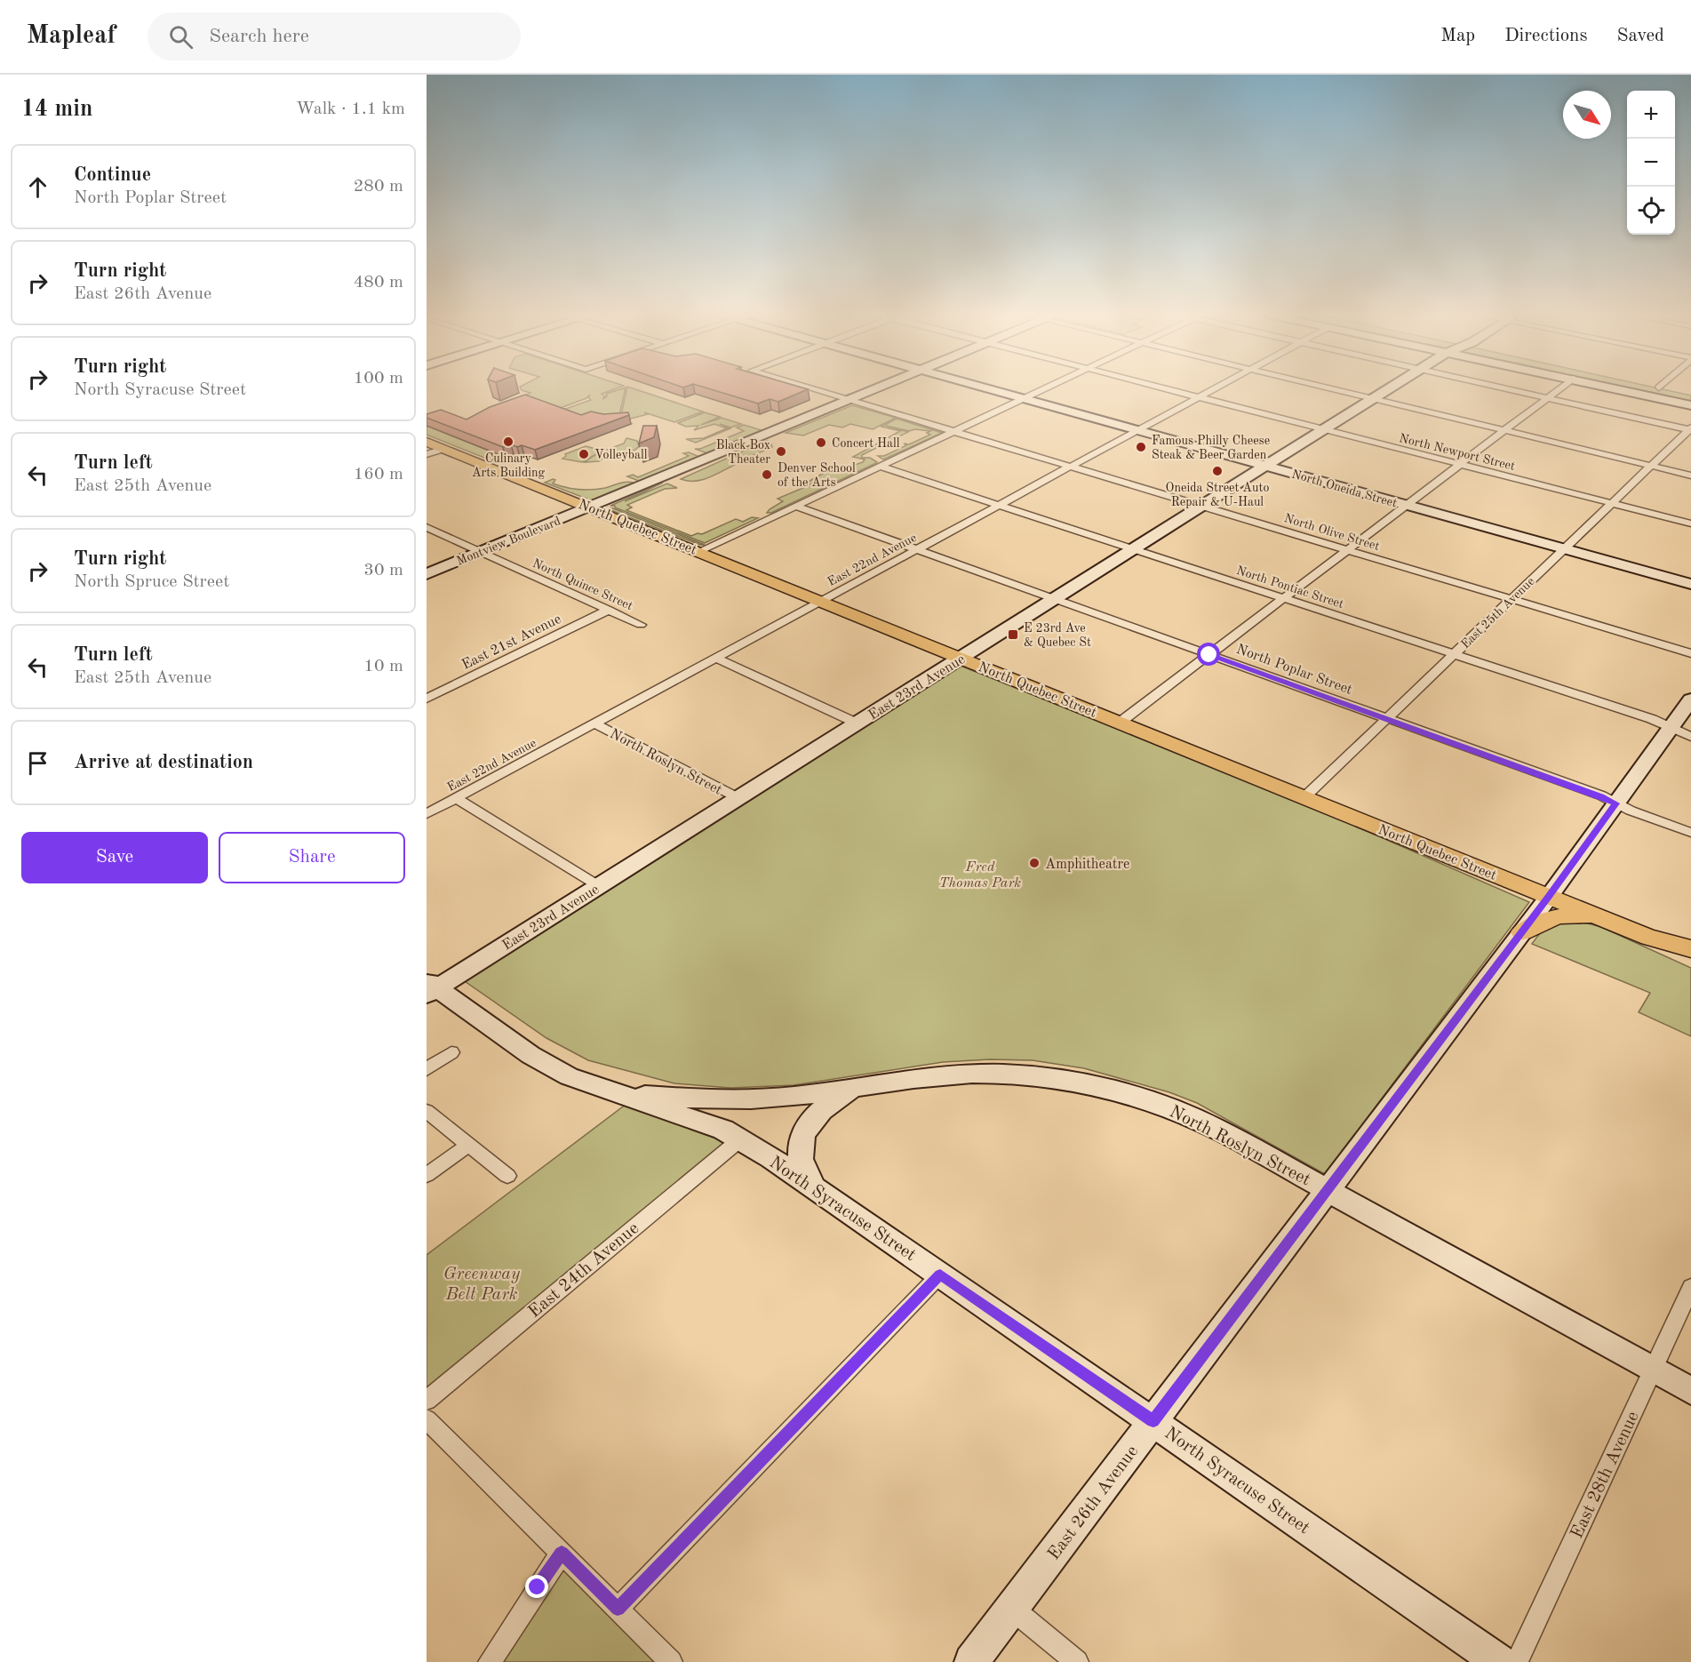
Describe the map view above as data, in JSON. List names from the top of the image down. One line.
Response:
{"streets":{"main road":["North Quebec Street"],"street":["North Newport Street","North Oneida Street","North Olive Street","Montview Boulevard","East 22nd Avenue","North Quince Street","North Pontiac Street","East 25th Avenue","East 21st Avenue","North Poplar Street","East 23rd Avenue","North Roslyn Street","North Syracuse Street","East 24th Avenue","East 28th Avenue","East 26th Avenue"]},"crossings":[["North Newport Street","East 22nd Avenue"],["North Newport Street","East 25th Avenue"],["North Newport Street","East 23rd Avenue"],["North Oneida Street","East 22nd Avenue"],["North Oneida Street","East 25th Avenue"],["North Oneida Street","East 23rd Avenue"],["North Quebec Street","Montview Boulevard"],["North Quebec Street","East 22nd Avenue"],["North Quebec Street","East 25th Avenue"],["North Quebec Street","East 23rd Avenue"],["North Quebec Street","East 26th Avenue"],["North Olive Street","Montview Boulevard"],["North Olive Street","East 22nd Avenue"],["North Olive Street","East 25th Avenue"],["North Olive Street","East 23rd Avenue"],["Montview Boulevard","North Quince Street"],["East 22nd Avenue","North Pontiac Street"],["East 22nd Avenue","North Poplar Street"],["East 22nd Avenue","North Roslyn Street"],["North Quince Street","East 21st Avenue"],["North Pontiac Street","East 25th Avenue"],["North Pontiac Street","East 23rd Avenue"],["North Pontiac Street","East 26th Avenue"],["East 25th Avenue","North Poplar Street"],["North Poplar Street","East 23rd Avenue"],["North Poplar Street","East 26th Avenue"],["East 23rd Avenue","North Roslyn Street"],["East 23rd Avenue","North Syracuse Street"],["North Roslyn Street","North Syracuse Street"],["North Roslyn Street","East 28th Avenue"],["North Roslyn Street","East 26th Avenue"],["North Syracuse Street","East 24th Avenue"],["North Syracuse Street","East 26th Avenue"]],"parks":["Fred Thomas Park","Greenway Belt Park"],"places":{"other":["Culinary Arts Building","Concert Hall","Famous Philly Cheese Steak & Beer Garden","Black Box Theater","Volleyball","Oneida Street Auto Repair & U-Haul","Denver School of the Arts","Amphitheatre"],"transit":["E 23rd Ave & Quebec St"]},"north":"bottom right","page":{"header":"Mapleaf","search":"Search here","nav":["Map","Directions","Saved"],"heading":["14 min","Walk · 1.1 km"],"map_buttons":["+","−"],"list":[["Continue","North Poplar Street","280 m"],["Turn right","East 26th Avenue","480 m"],["Turn right","North Syracuse Street","100 m"],["Turn left","East 25th Avenue","160 m"],["Turn right","North Spruce Street","30 m"],["Turn left","East 25th Avenue","10 m"],"Arrive at destination"],"buttons":["Save","Share"]}}
